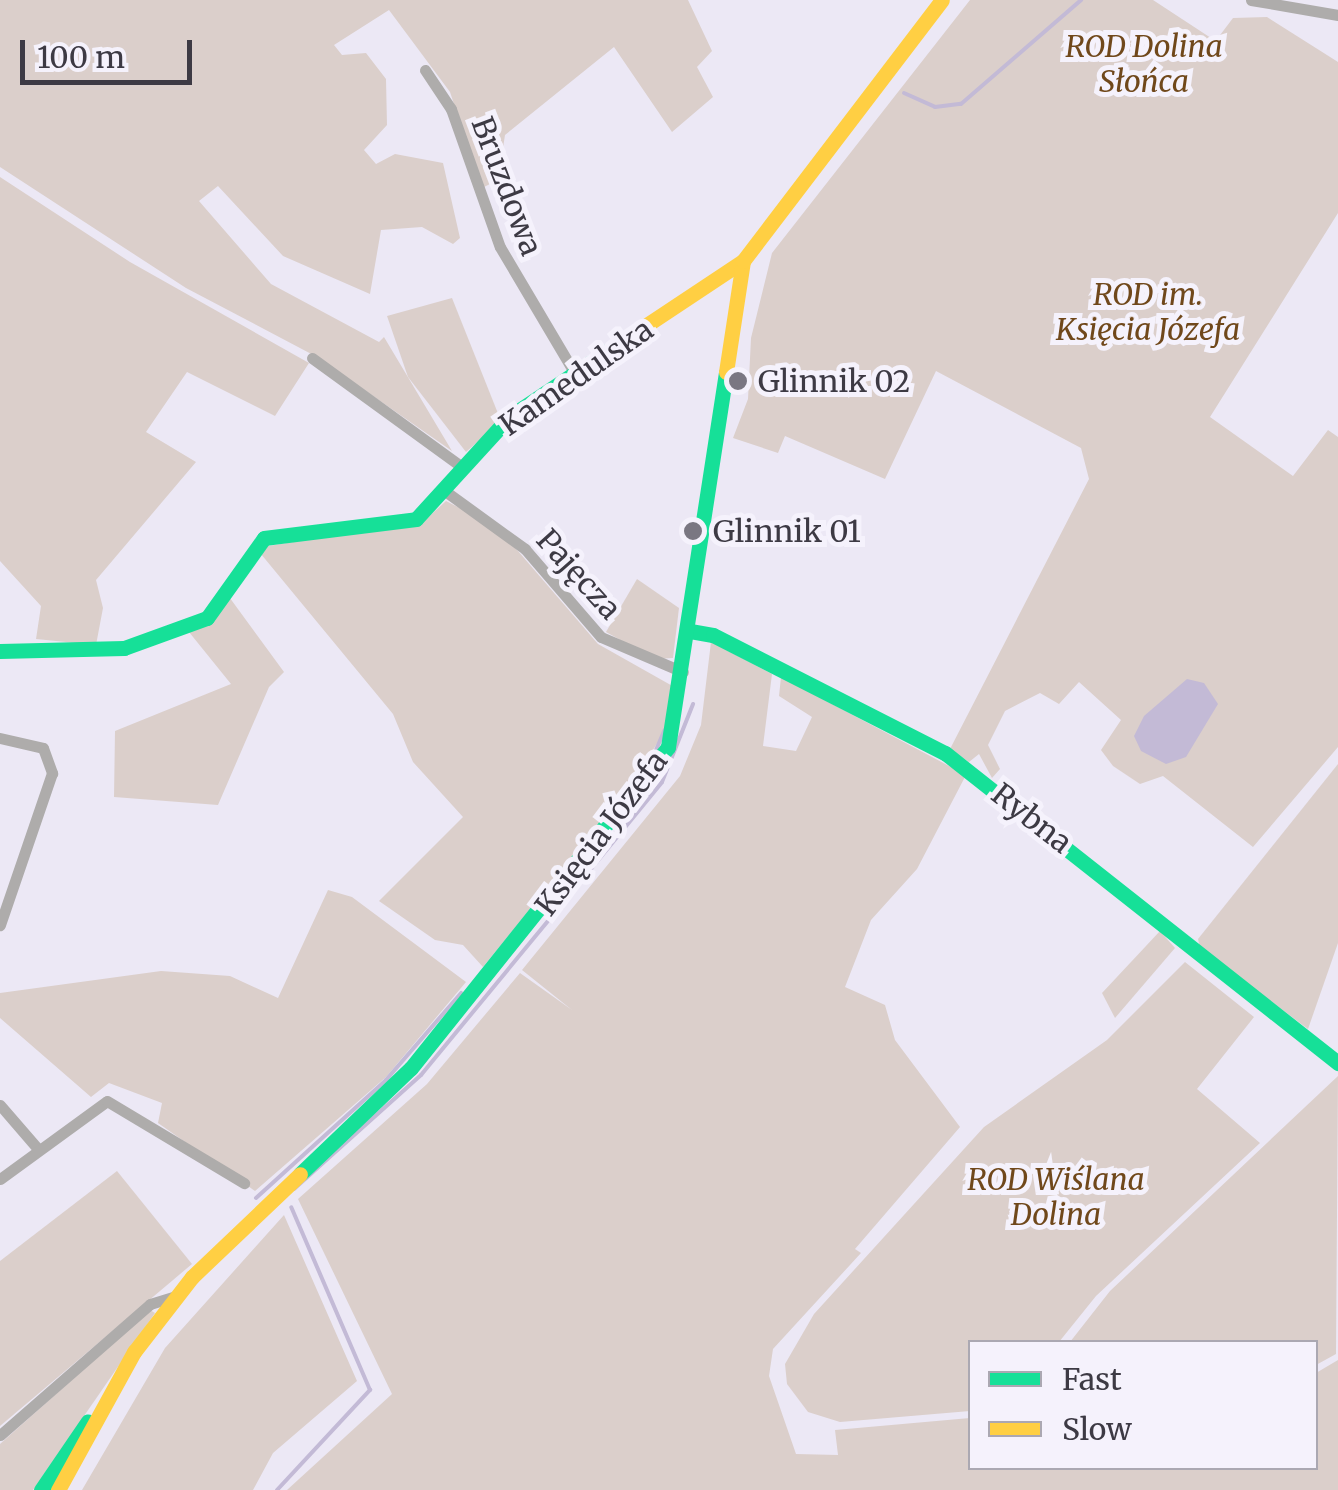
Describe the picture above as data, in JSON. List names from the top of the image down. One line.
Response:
{"streets":{"main road":["Kamedulska","Rybna","Księcia Józefa"],"street":["Bruzdowa","Pajęcza"]},"crossings":[["Bruzdowa","Kamedulska"],["Kamedulska","Pajęcza"],["Kamedulska","Księcia Józefa"],["Pajęcza","Księcia Józefa"],["Rybna","Księcia Józefa"]],"parks":["ROD Dolina Słońca","ROD im. Księcia Józefa","ROD Wiślana Dolina"],"places":["Glinnik 02","Glinnik 01"],"legend":["Fast","Slow"],"scale_bar":"100 m"}
